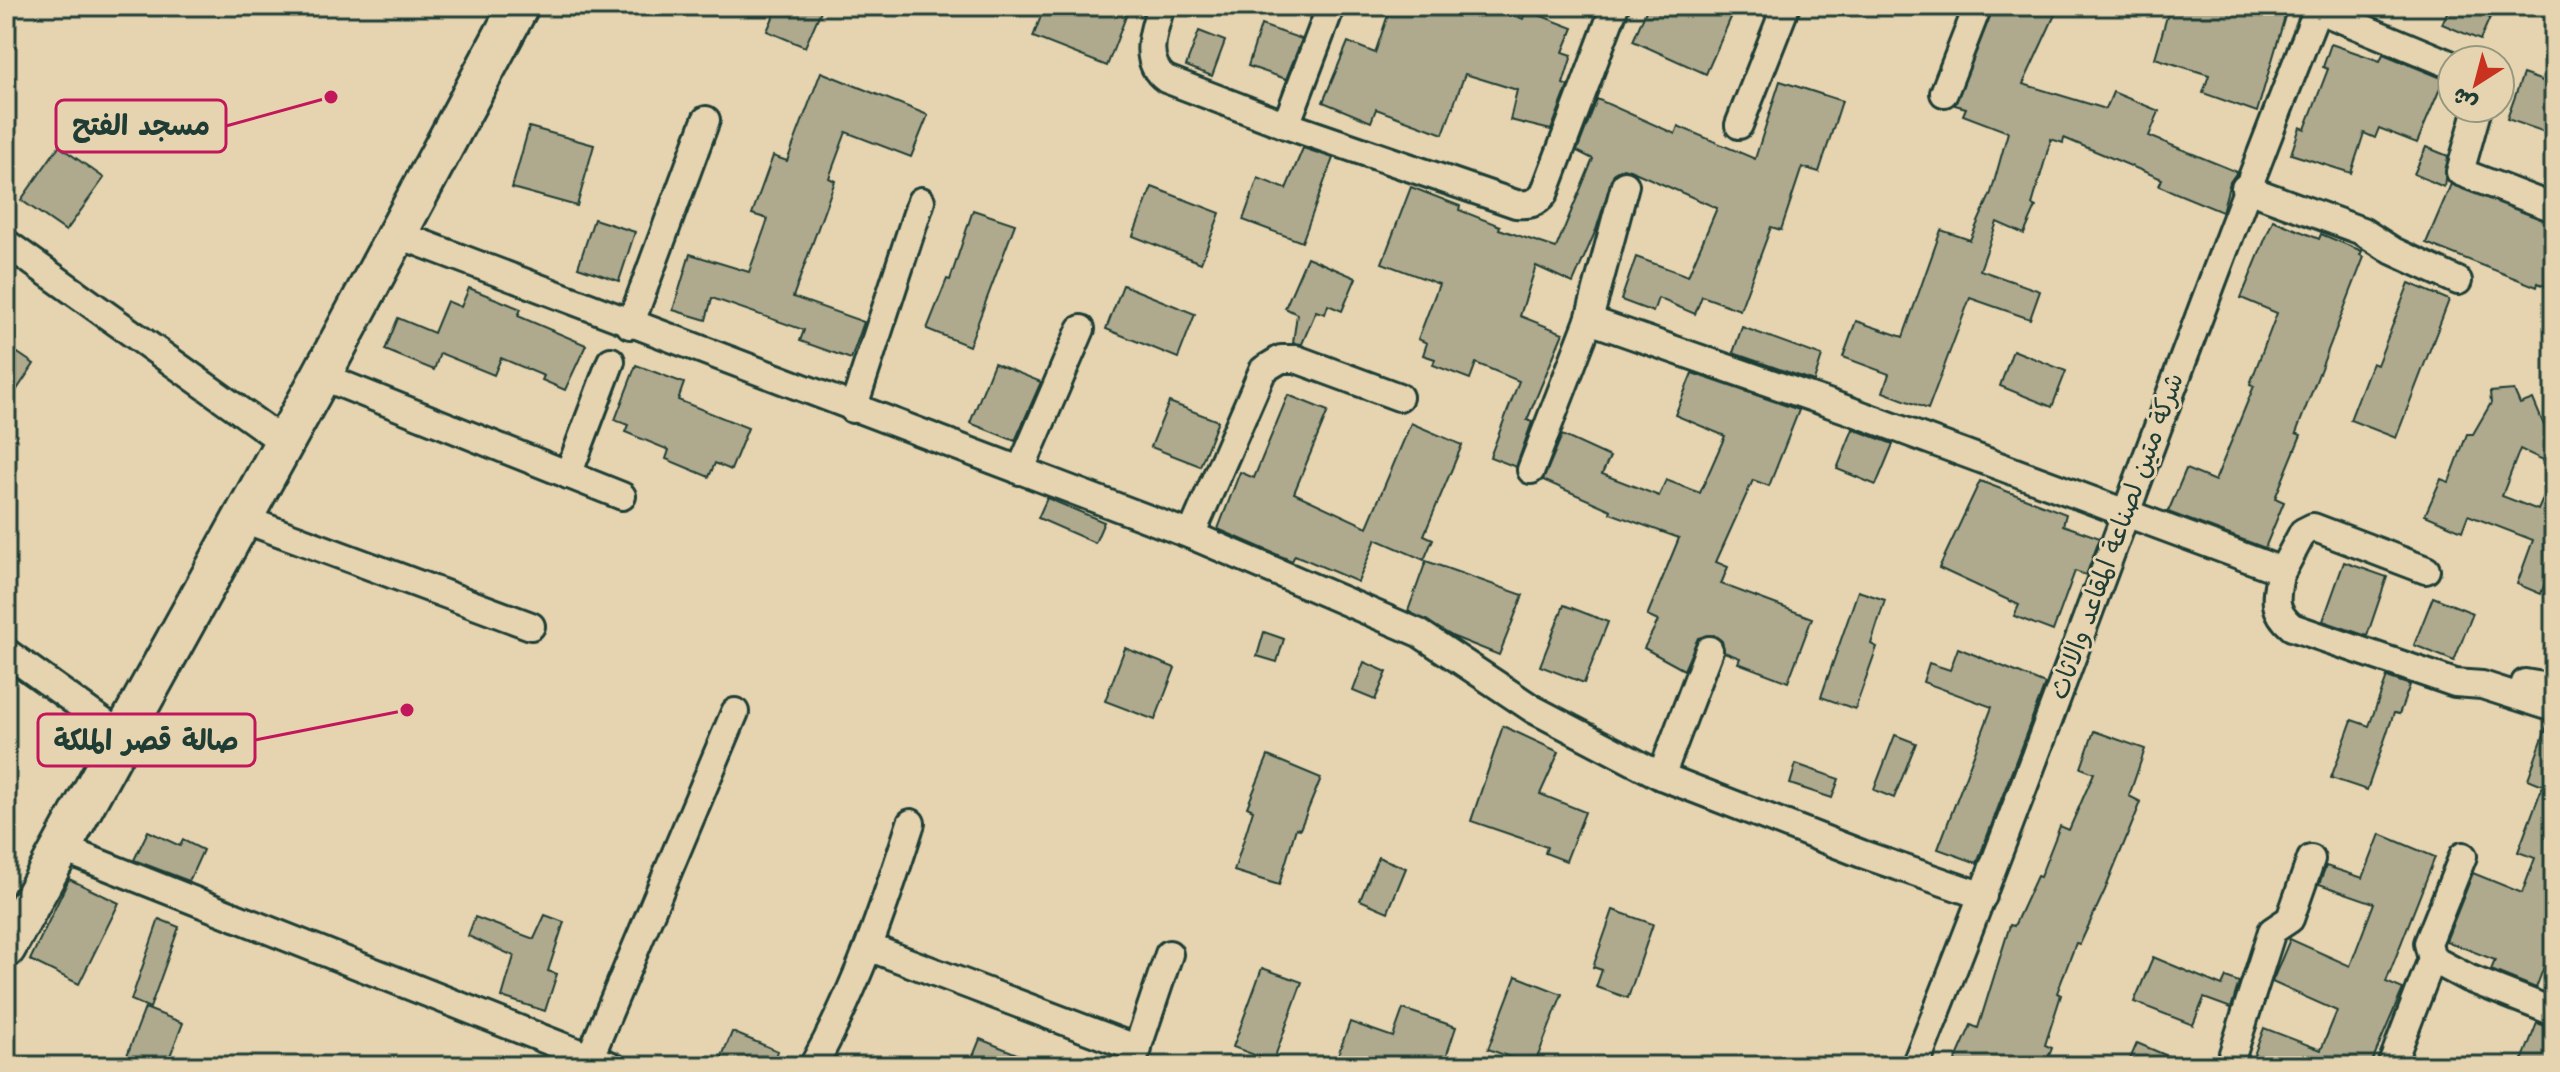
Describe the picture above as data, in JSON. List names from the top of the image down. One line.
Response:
{"streets":{"street":["شركة متين لصناعة المقاعد والاثاث"]},"places":["مسجد الفتح","صالة قصر الملكة"],"north":"bottom left"}
